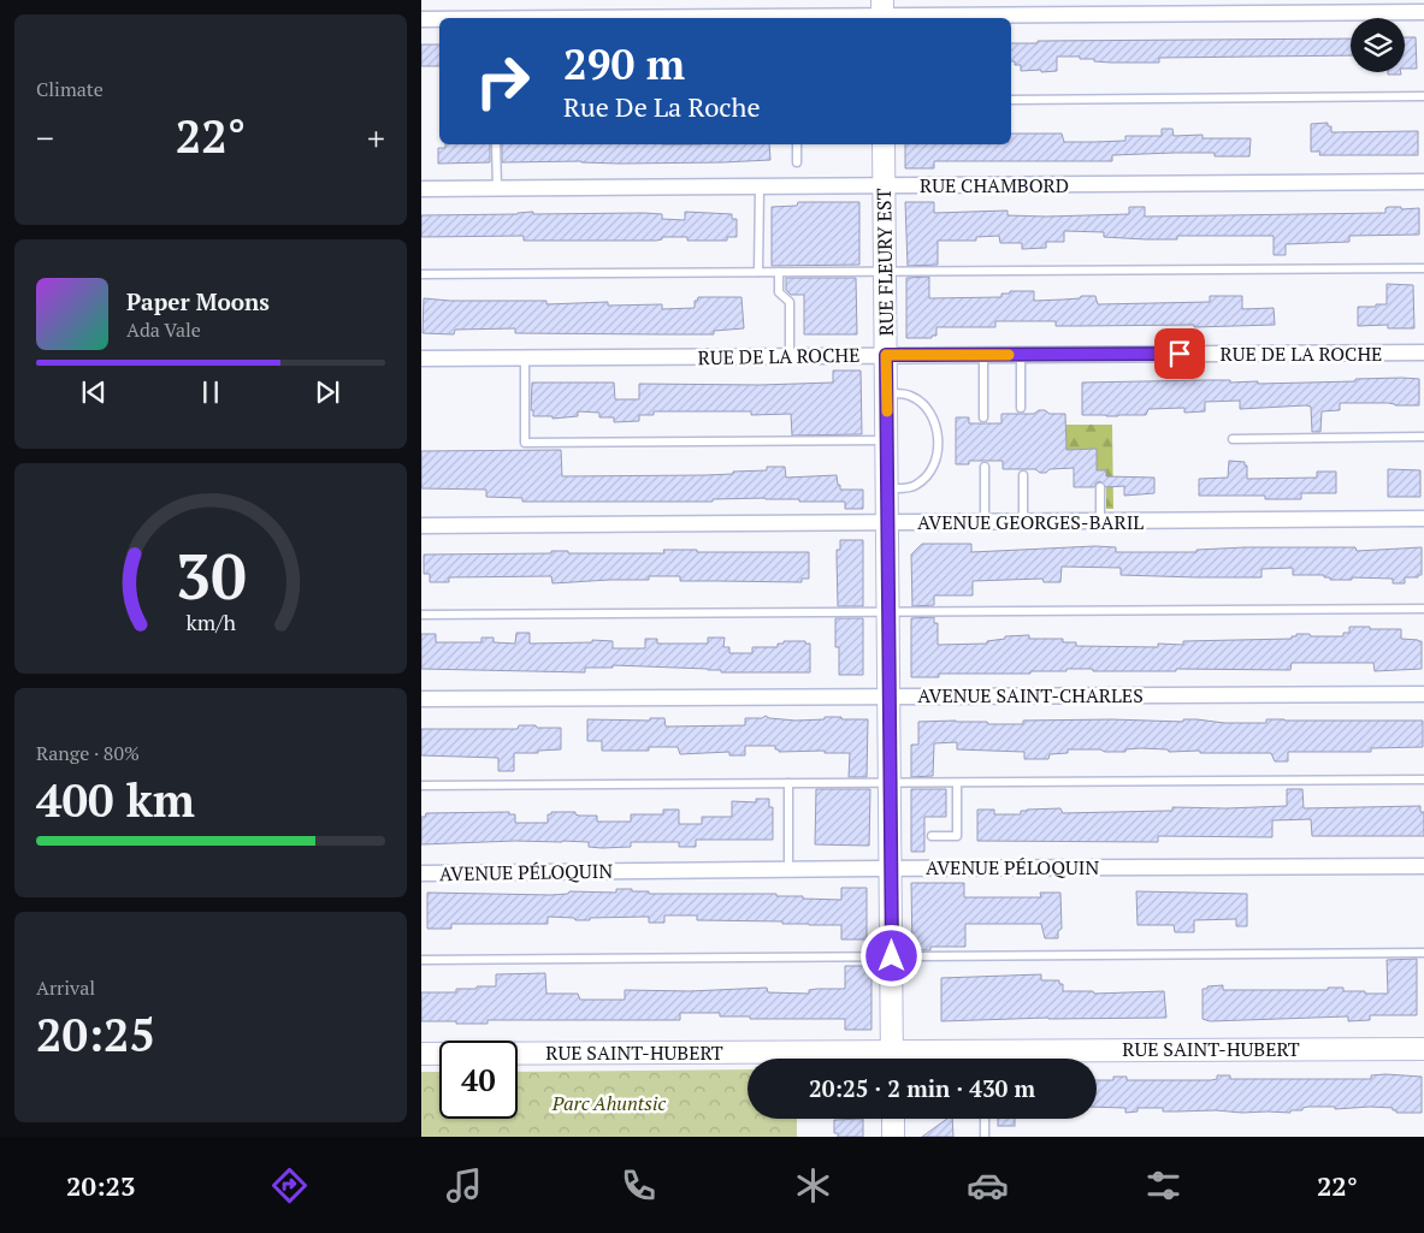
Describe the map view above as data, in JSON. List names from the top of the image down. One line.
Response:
{"streets":{"main road":["RUE FLEURY EST","RUE SAINT-HUBERT"],"street":["RUE CHAMBORD","RUE DE LA ROCHE","AVENUE GEORGES-BARIL","AVENUE SAINT-CHARLES","AVENUE PÉLOQUIN"]},"crossings":[["RUE CHAMBORD","RUE FLEURY EST"],["RUE FLEURY EST","RUE DE LA ROCHE"],["RUE FLEURY EST","AVENUE GEORGES-BARIL"],["RUE FLEURY EST","AVENUE SAINT-CHARLES"],["RUE FLEURY EST","AVENUE PÉLOQUIN"]],"parks":["Parc Ahuntsic"],"page":{"tile":["Climate",["Range · 80%","400 km"],["Arrival","20:25"]],"turn":["290 m","Rue De La Roche"],"heat":["−","22°","+"],"song":["Paper Moons","Ada Vale"],"limit":"40","trip":"20:25 · 2 min · 430 m","tabs":["20:23","22°"],"gauge":["30","km/h"]}}
